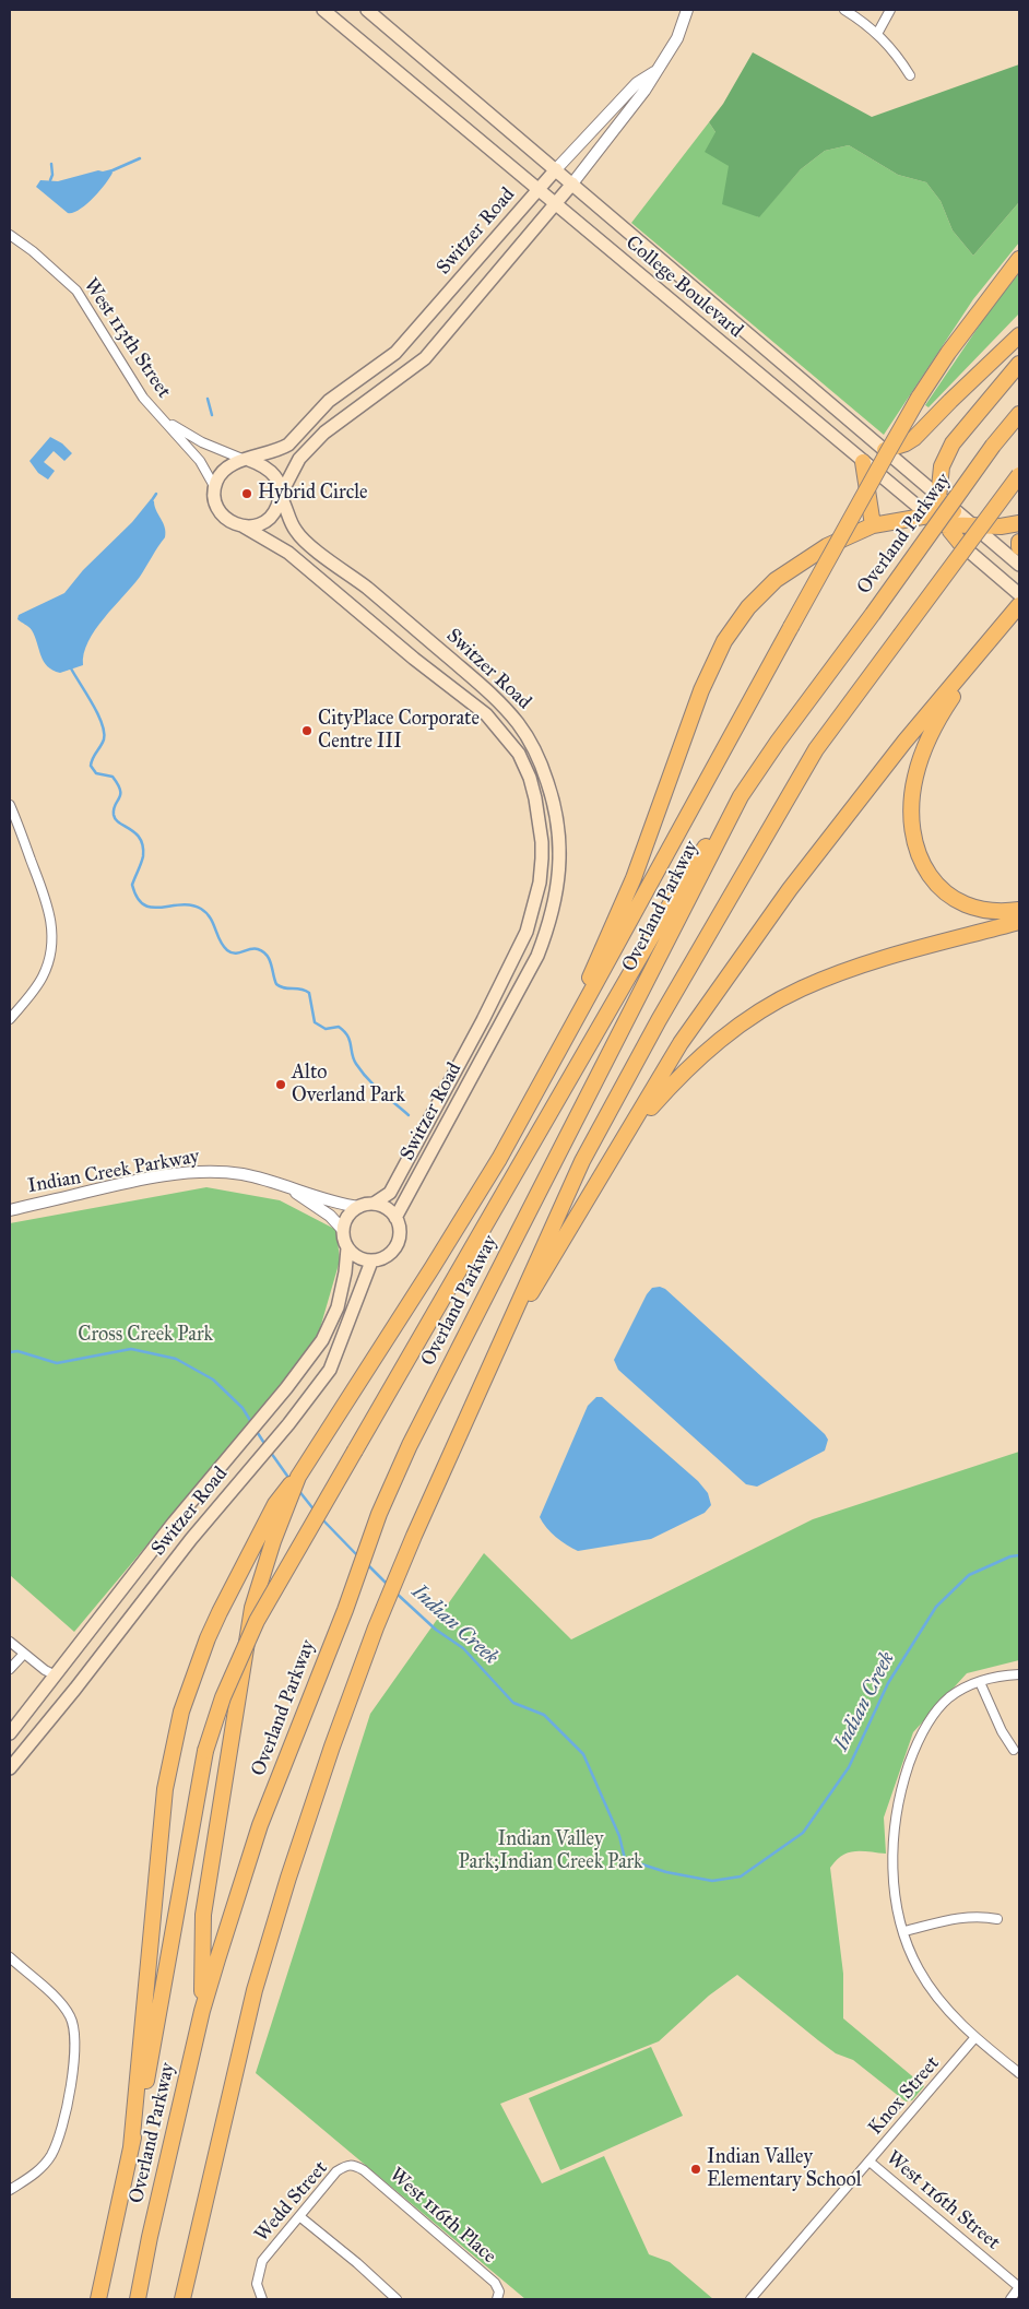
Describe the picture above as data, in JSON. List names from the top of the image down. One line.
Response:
{"streets":{"highway":["Overland Parkway"],"main road":["Switzer Road","College Boulevard"],"street":["West 113th Street","Indian Creek Parkway","Knox Street","West 116th Street","Wedd Street","West 116th Place"]},"crossings":[["Switzer Road","College Boulevard"],["Switzer Road","West 113th Street"],["Switzer Road","Indian Creek Parkway"],["Knox Street","West 116th Street"],["Wedd Street","West 116th Place"]],"water":["Indian Creek"],"parks":["Cross Creek Park","Indian Valley Park;Indian Creek Park"],"places":["Hybrid Circle","CityPlace Corporate Centre III","Alto Overland Park","Indian Valley Elementary School"]}
